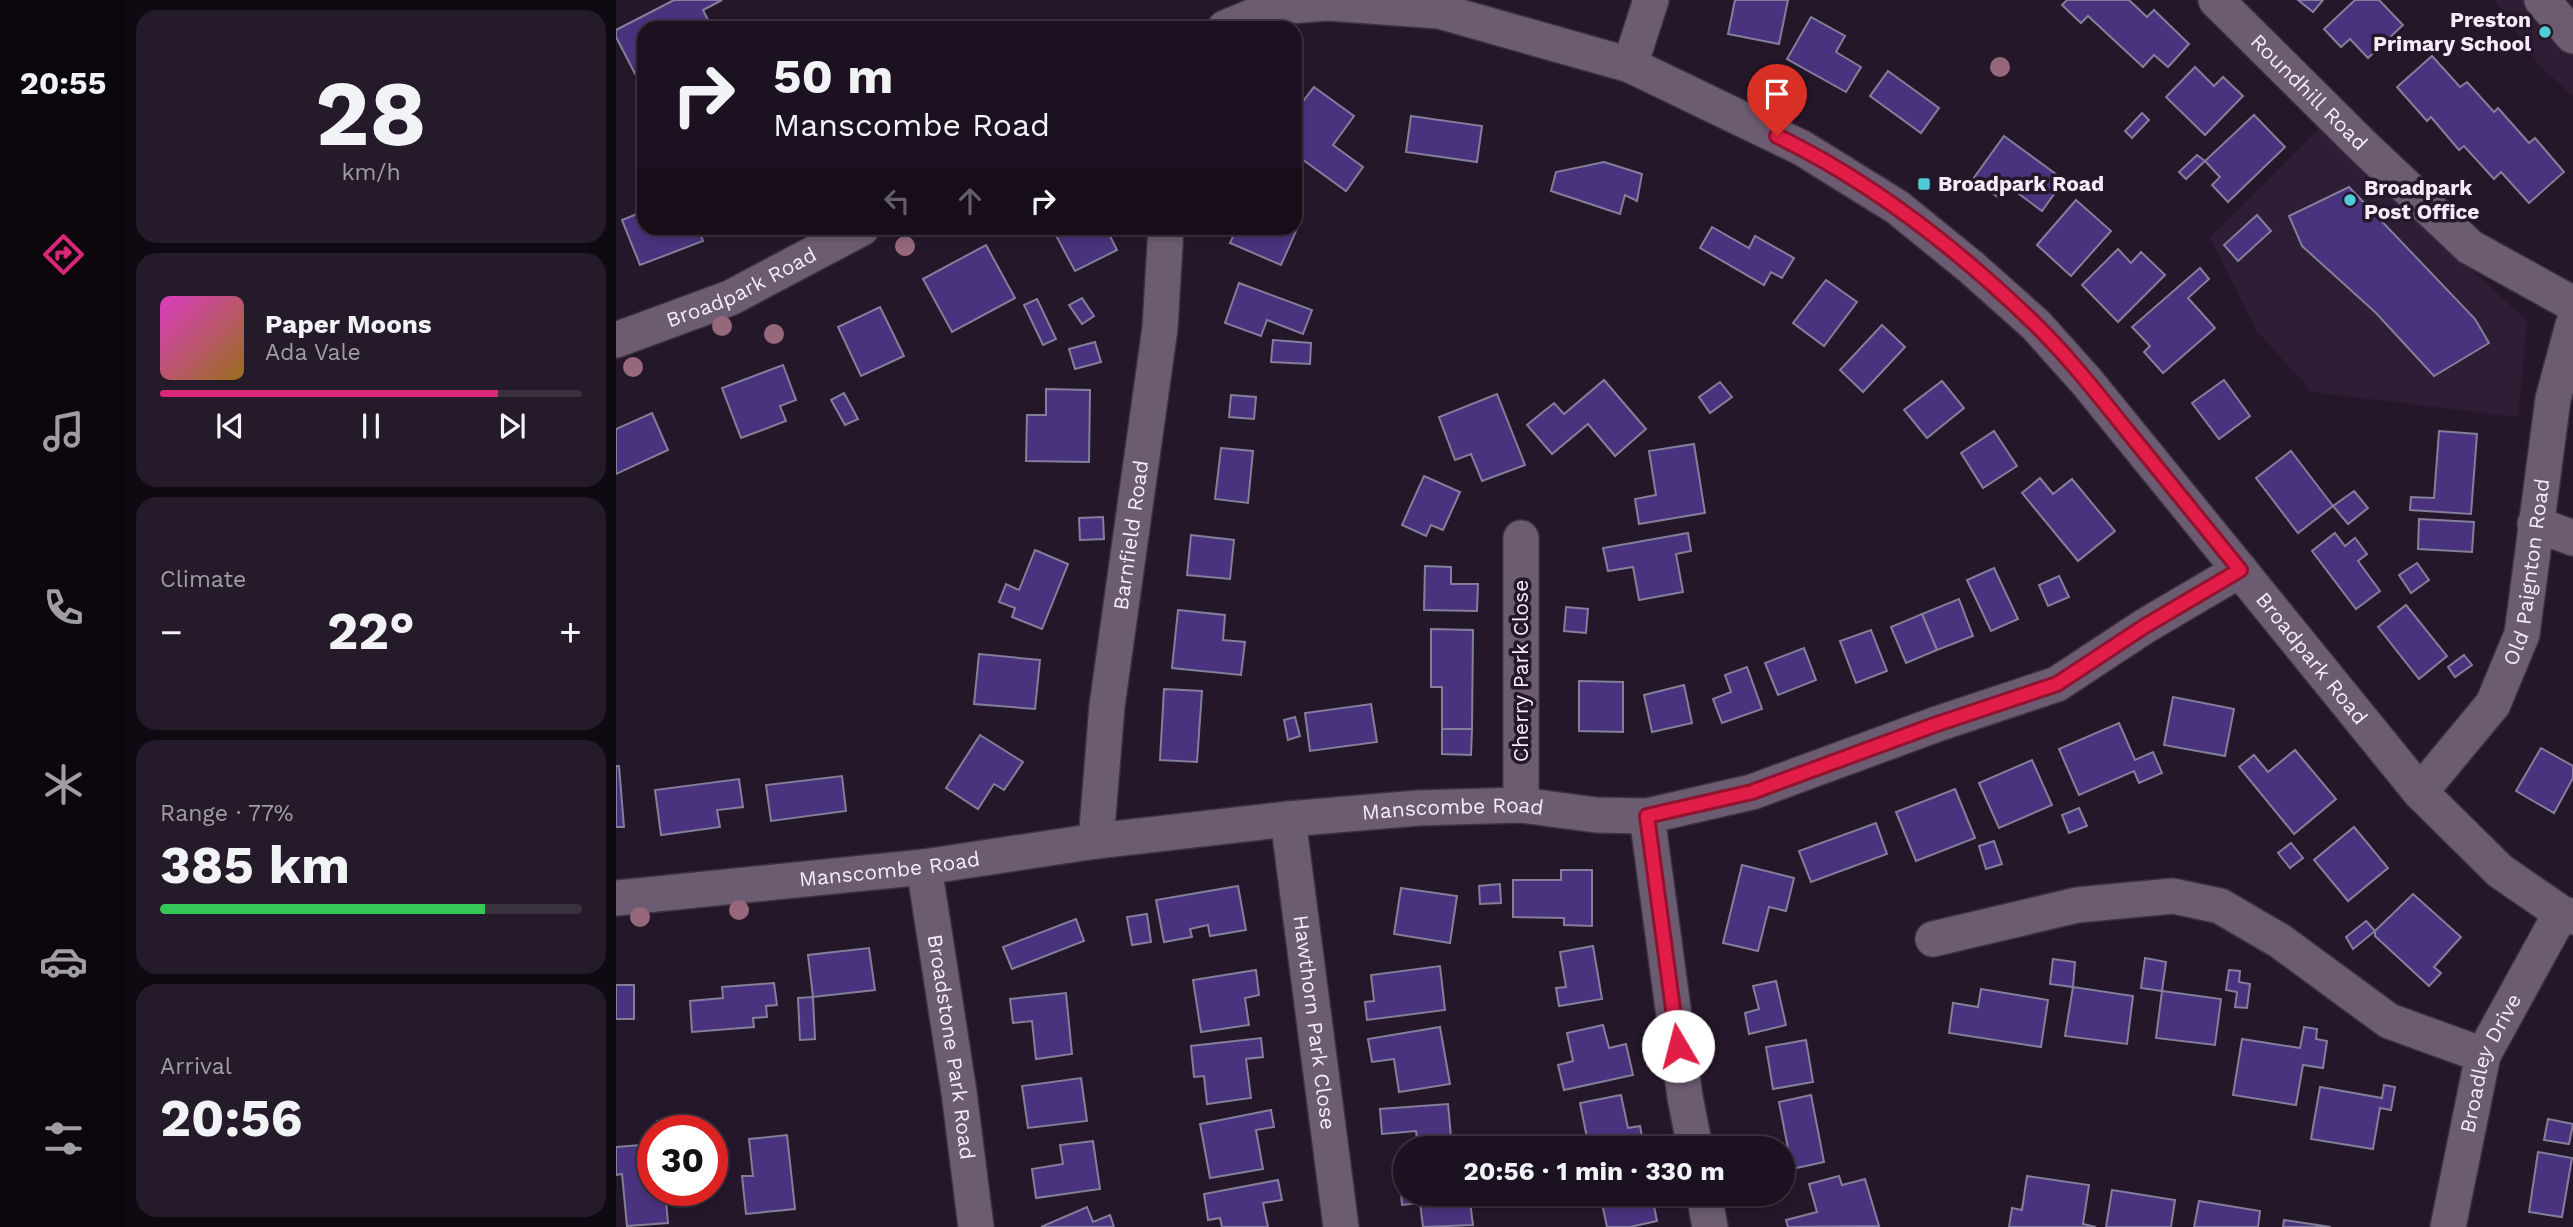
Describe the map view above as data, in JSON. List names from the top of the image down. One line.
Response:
{"streets":{"street":["Roundhill Road","Broadpark Road","Barnfield Road","Old Paignton Road","Cherry Park Close","Manscombe Road","Hawthorn Park Close","Broadstone Park Road","Broadley Drive"]},"crossings":[["Broadpark Road","Old Paignton Road"],["Broadpark Road","Manscombe Road"],["Broadpark Road","Broadley Drive"],["Barnfield Road","Manscombe Road"],["Cherry Park Close","Manscombe Road"],["Manscombe Road","Hawthorn Park Close"],["Manscombe Road","Broadstone Park Road"]],"places":{"other":["Preston Primary School","Broadpark Post Office"],"transit":["Broadpark Road"]},"page":{"tabs":"20:55","tile":[["28","km/h"],"Climate",["Range · 77%","385 km"],["Arrival","20:56"]],"turn":["50 m","Manscombe Road"],"song":["Paper Moons","Ada Vale"],"heat":["−","22°","+"],"limit":"30","trip":"20:56 · 1 min · 330 m"}}
